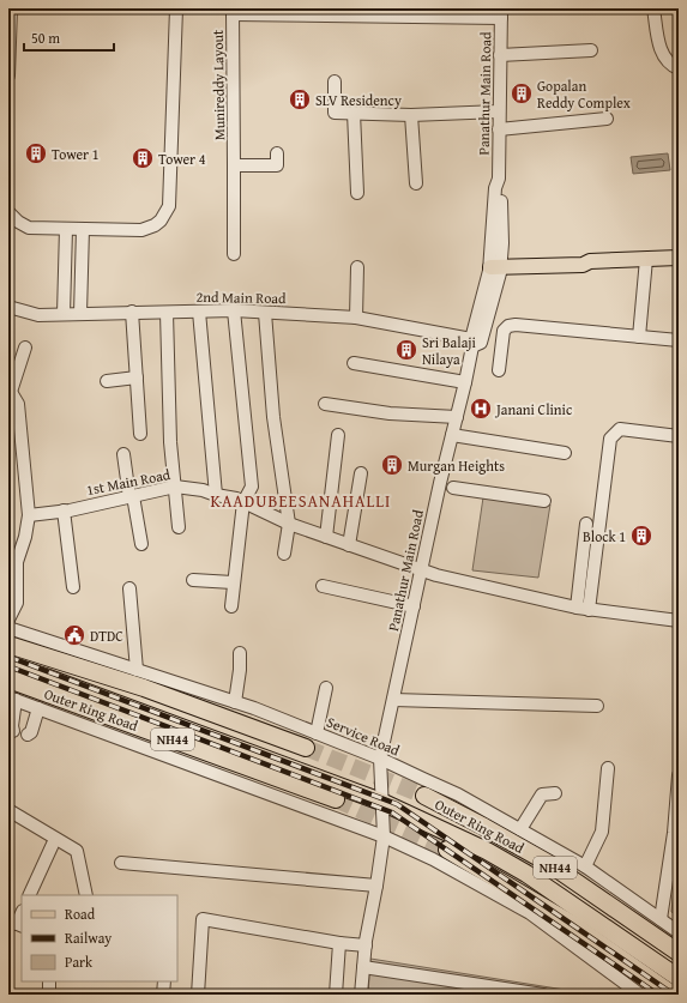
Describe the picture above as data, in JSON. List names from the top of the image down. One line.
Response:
{"streets":{"highway":["Outer Ring Road","NH44"],"street":["Munireddy Layout","Panathur Main Road","2nd Main Road","1st Main Road","Service Road"]},"crossings":[["Munireddy Layout","Panathur Main Road"],["Panathur Main Road","2nd Main Road"],["Panathur Main Road","1st Main Road"],["Panathur Main Road","Service Road"]],"districts":["KAADUBEESANAHALLI"],"places":{"building":["Gopalan Reddy Complex","SLV Residency","Tower 1","Tower 4","Sri Balaji Nilaya","Murgan Heights","Block 1"],"hospital":["Janani Clinic"],"public building":["DTDC"]},"legend":["Road","Railway","Park"],"scale_bar":"50 m"}
